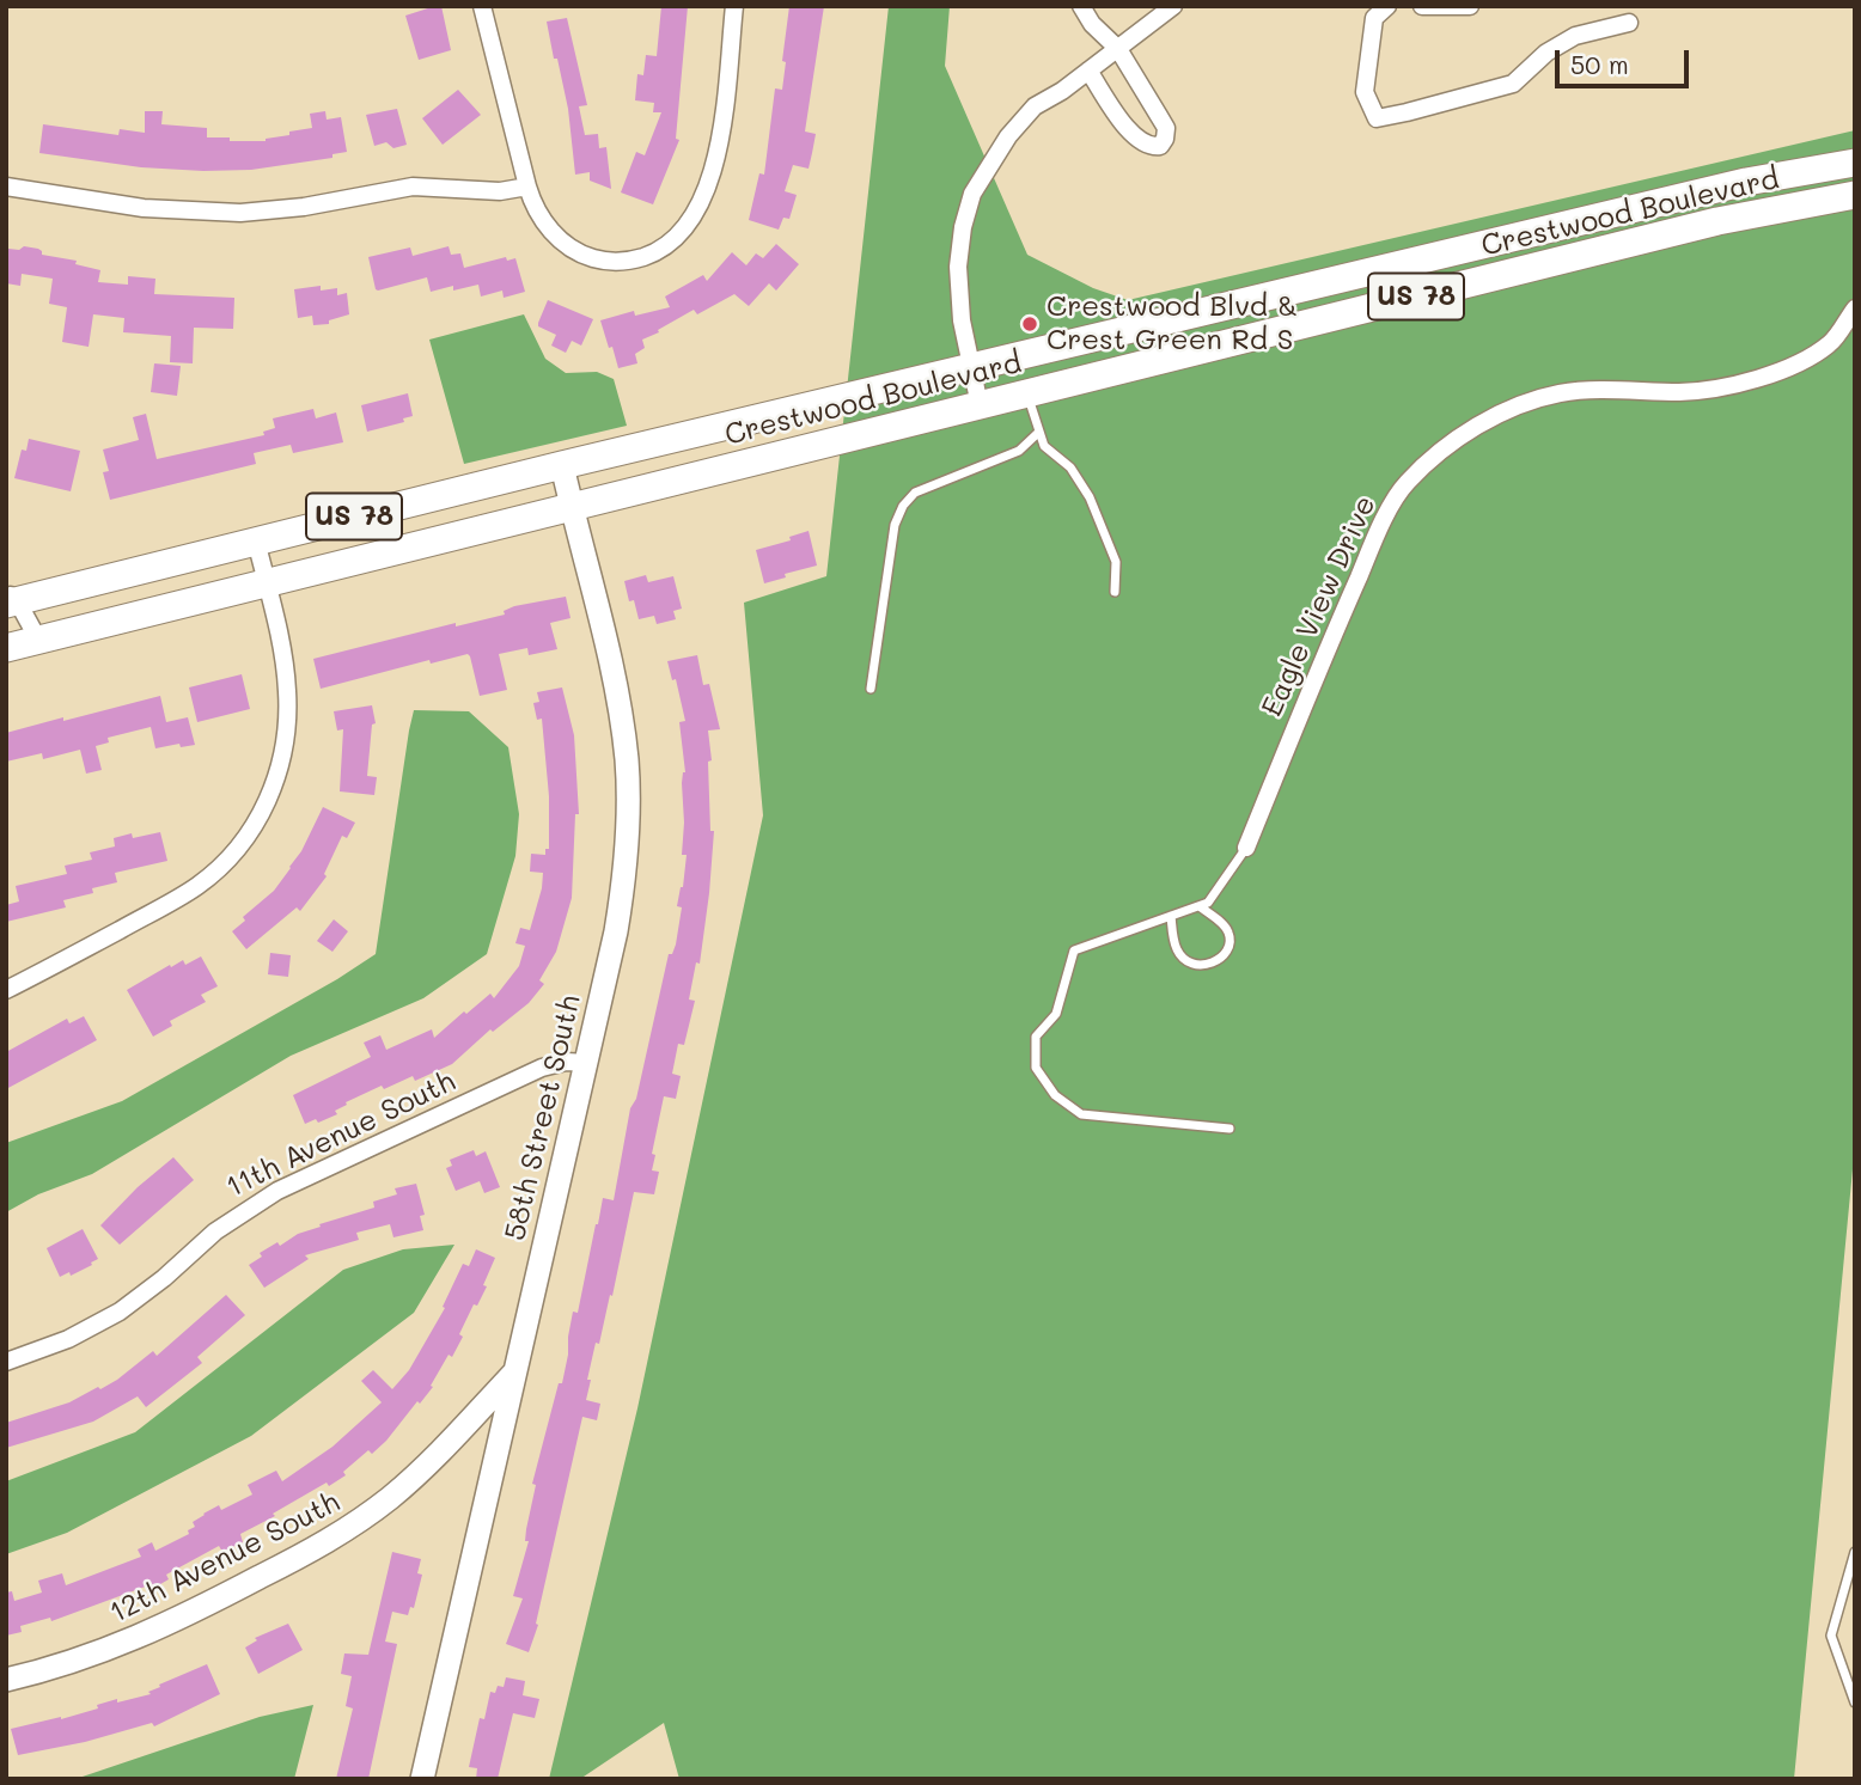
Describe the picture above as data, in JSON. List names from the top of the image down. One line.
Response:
{"streets":{"main road":["Crestwood Boulevard","US 78"],"street":["Eagle View Drive","58th Street South","11th Avenue South","12th Avenue South"]},"crossings":[["Crestwood Boulevard","58th Street South"],["58th Street South","11th Avenue South"],["58th Street South","12th Avenue South"]],"places":["Crestwood Blvd & Crest Green Rd S"],"scale_bar":"50 m"}
